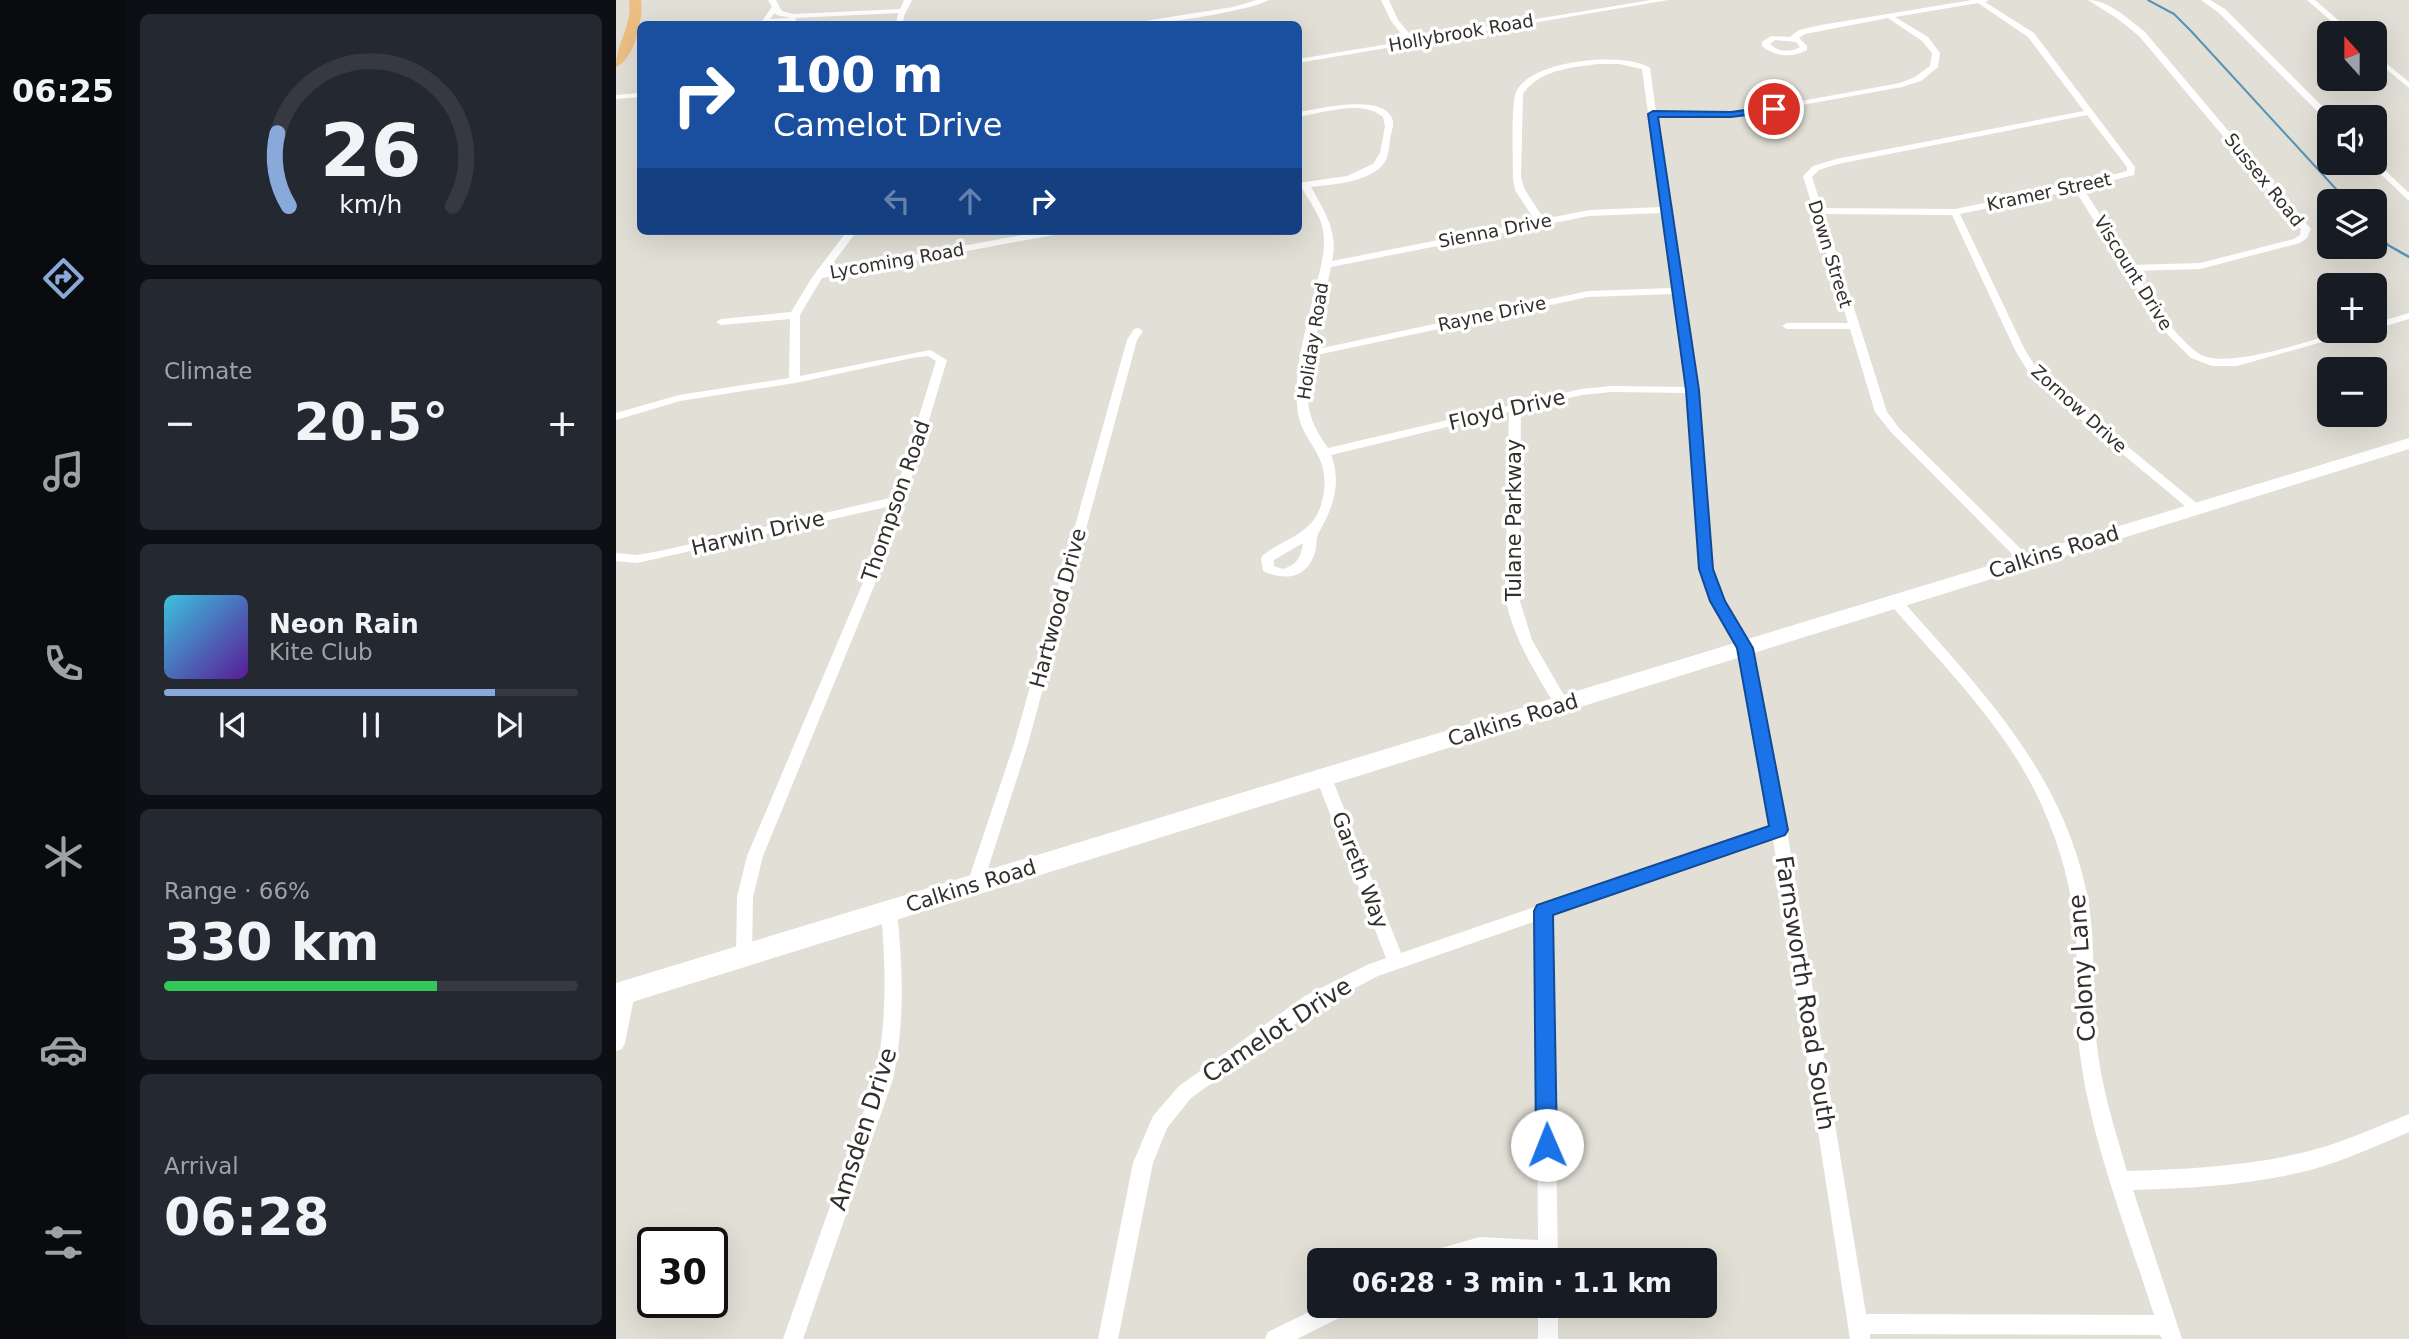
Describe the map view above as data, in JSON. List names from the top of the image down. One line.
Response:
{"streets":{"main road":["Calkins Road"],"street":["Hollybrook Road","Sussex Road","Kramer Street","Sienna Drive","Down Street","Lycoming Road","Viscount Drive","Rayne Drive","Holiday Road","Zornow Drive","Floyd Drive","Thompson Road","Tulane Parkway","Harwin Drive","Hartwood Drive","Gareth Way","Colony Lane","Farnsworth Road South","Camelot Drive","Amsden Drive"]},"crossings":[["Sussex Road","Viscount Drive"],["Kramer Street","Down Street"],["Kramer Street","Viscount Drive"],["Kramer Street","Zornow Drive"],["Sienna Drive","Holiday Road"],["Down Street","Calkins Road"],["Rayne Drive","Holiday Road"],["Holiday Road","Floyd Drive"],["Zornow Drive","Calkins Road"],["Floyd Drive","Tulane Parkway"],["Thompson Road","Harwin Drive"],["Thompson Road","Calkins Road"],["Tulane Parkway","Calkins Road"],["Calkins Road","Hartwood Drive"],["Calkins Road","Gareth Way"],["Calkins Road","Colony Lane"],["Calkins Road","Farnsworth Road South"],["Calkins Road","Amsden Drive"],["Gareth Way","Camelot Drive"],["Farnsworth Road South","Camelot Drive"]],"north":"top","page":{"tabs":"06:25","map_buttons":["+","−"],"turn":["100 m","Camelot Drive"],"tile":["Climate",["Range · 66%","330 km"],["Arrival","06:28"]],"heat":["−","20.5°","+"],"song":["Neon Rain","Kite Club"],"limit":"30","trip":"06:28 · 3 min · 1.1 km","gauge":["26","km/h"]}}
